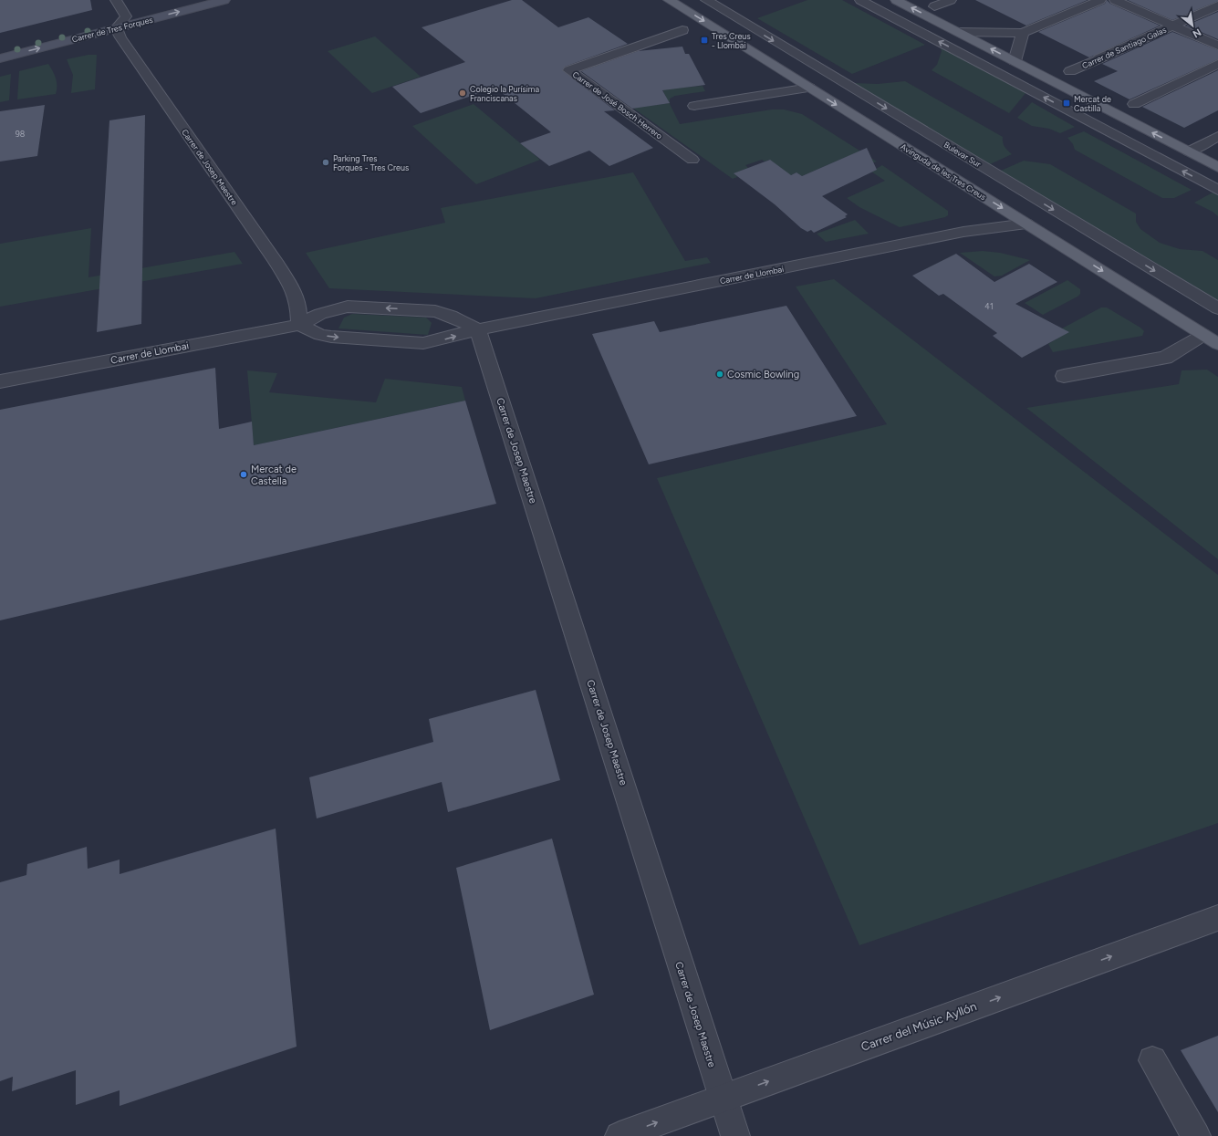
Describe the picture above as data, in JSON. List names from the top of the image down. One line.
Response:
{"streets":{"main road":["Carrer de Tres Forques","Avinguda de les Tres Creus"],"street":["Carrer de Santiago Galas","Carrer de José Bosch Herrero","Bulevar Sur","Carrer de Josep Maestre","Carrer de Llombai","Carrer del Músic Ayllón"]},"crossings":[["Carrer de Tres Forques","Carrer de Josep Maestre"],["Carrer de Josep Maestre","Carrer de Llombai"],["Carrer de Josep Maestre","Carrer del Músic Ayllón"],["Avinguda de les Tres Creus","Carrer de Llombai"]],"one_way":["Carrer del Músic Ayllón"],"places":{"transit":["Tres Creus - Llombai","Mercat de Castilla"],"other":["Colegio la Purísima Franciscanas","Parking Tres Forques - Tres Creus","Cosmic Bowling","Mercat de Castella"]},"house_numbers":["98","41"],"north":"bottom right"}
